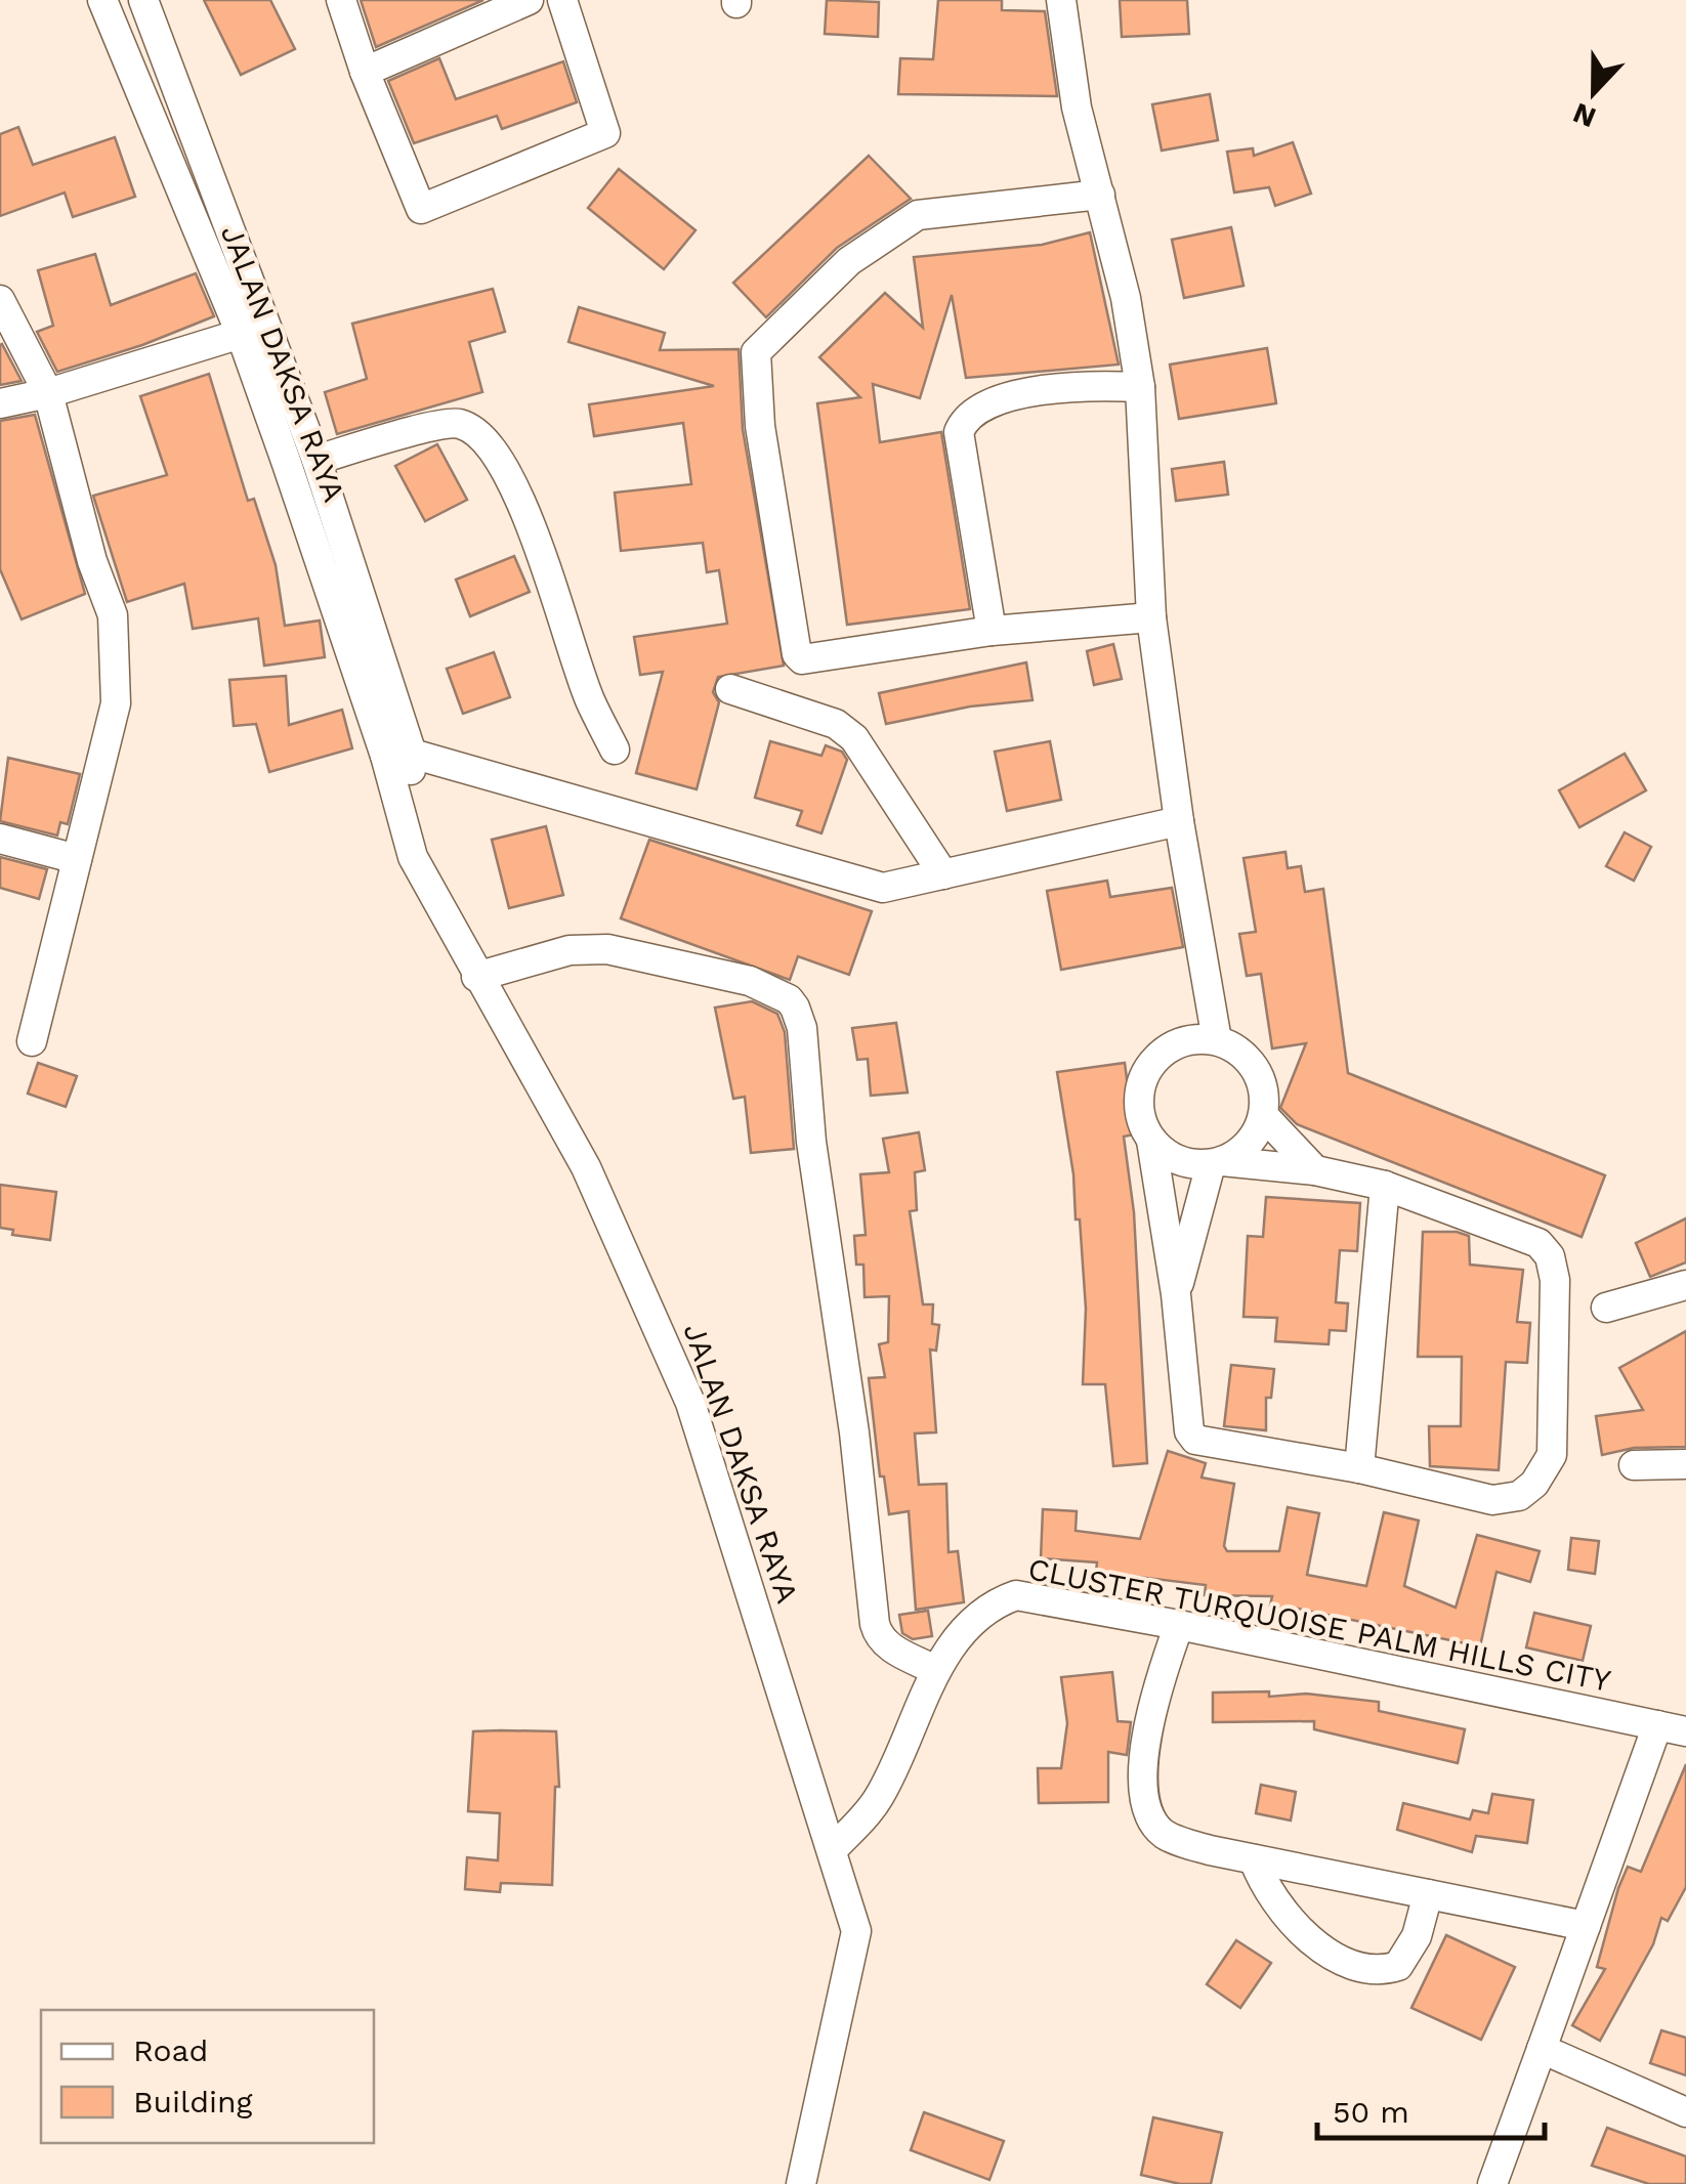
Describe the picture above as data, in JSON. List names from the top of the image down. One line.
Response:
{"streets":{"street":["JALAN DAKSA RAYA","CLUSTER TURQUOISE PALM HILLS CITY"]},"crossings":[["JALAN DAKSA RAYA","CLUSTER TURQUOISE PALM HILLS CITY"]],"legend":["Road","Building"],"scale_bar":"50 m","north":"bottom"}
